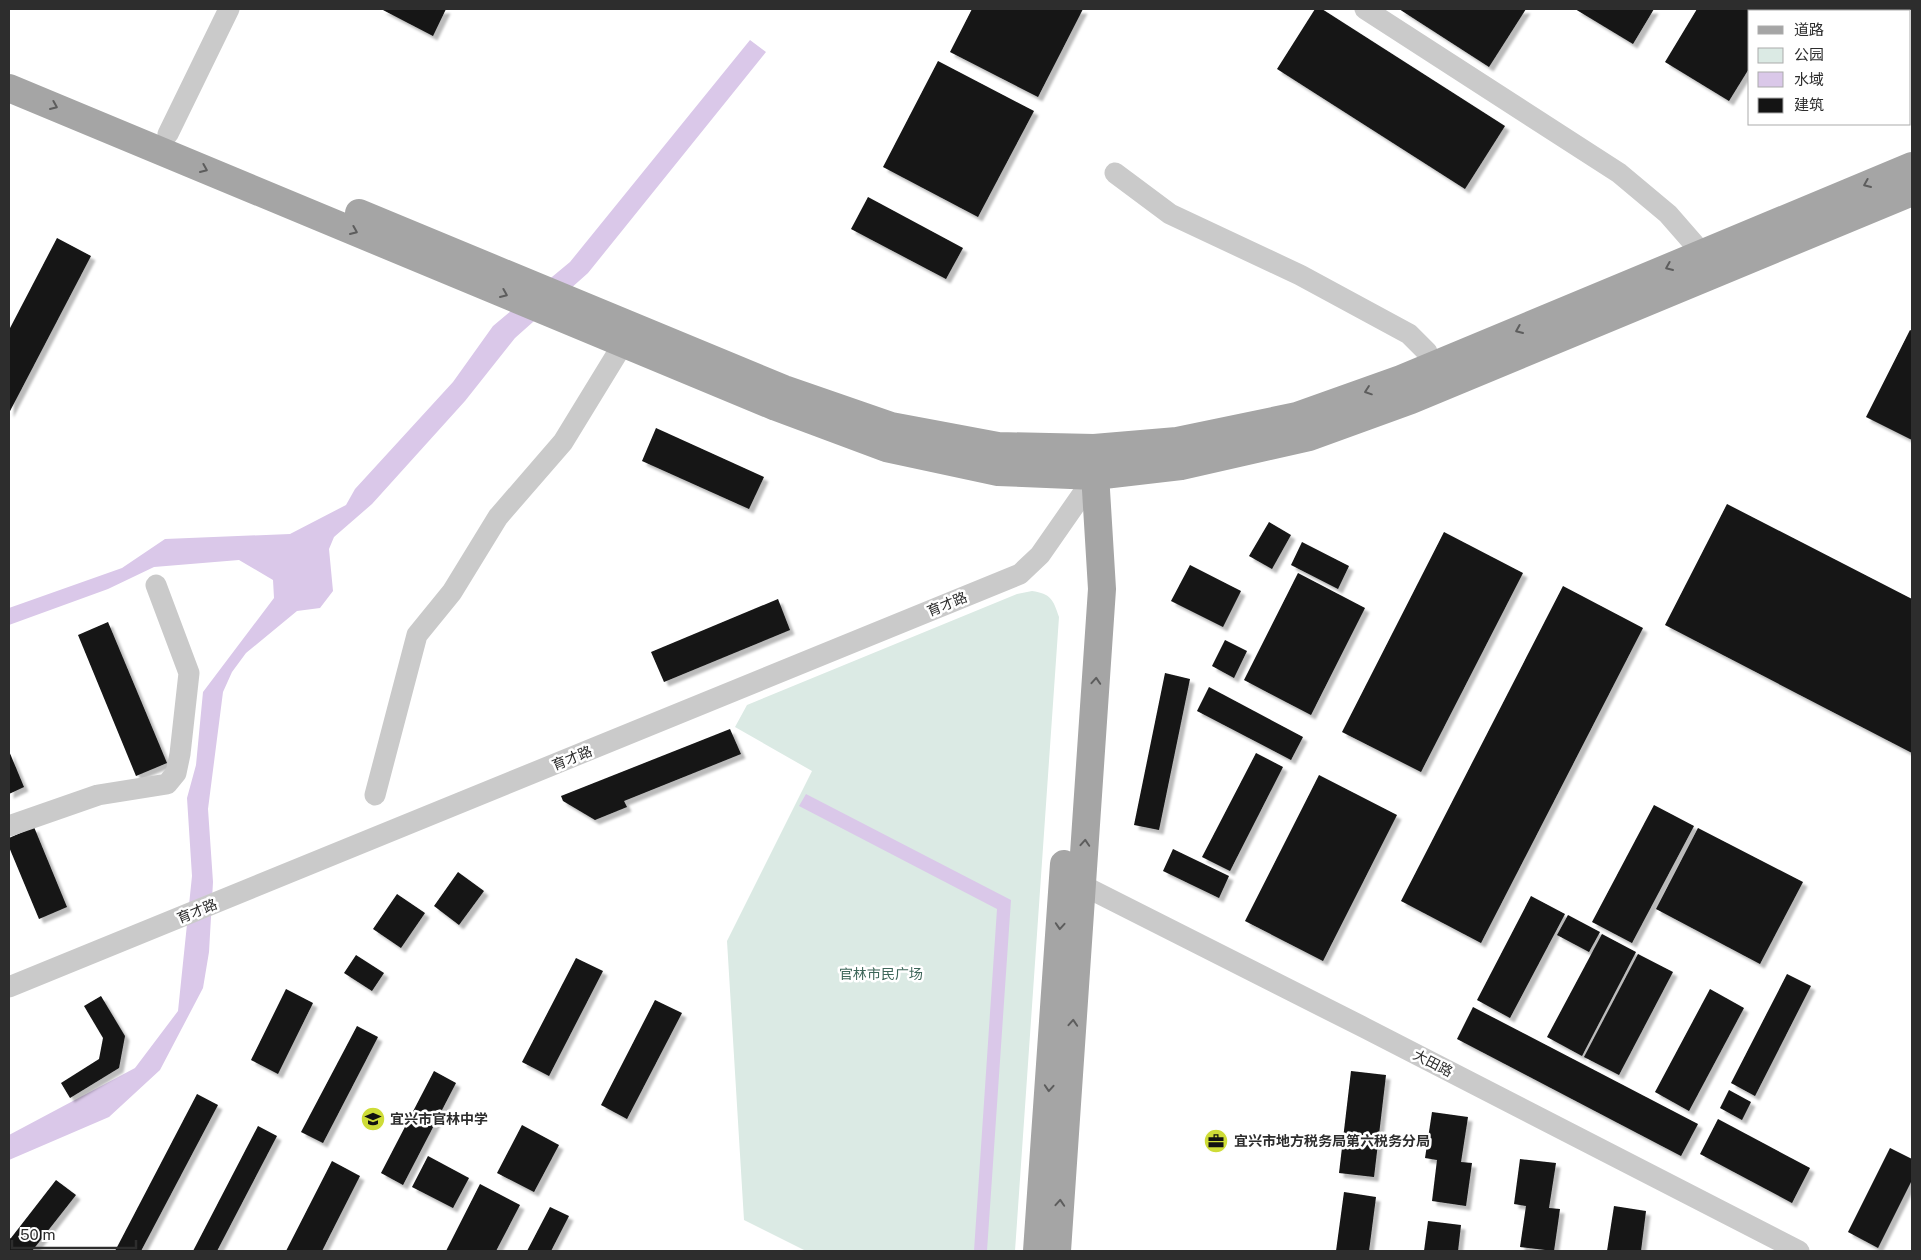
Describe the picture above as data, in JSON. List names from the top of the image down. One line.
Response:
{"streets":{"street":["育才路","大田路"]},"parks":["官林市民广场"],"places":{"school or university":["宜兴市官林中学"],"office":["宜兴市地方税务局第六税务分局"]},"legend":["道路","公园","水域","建筑"],"scale_bar":"50 m"}
